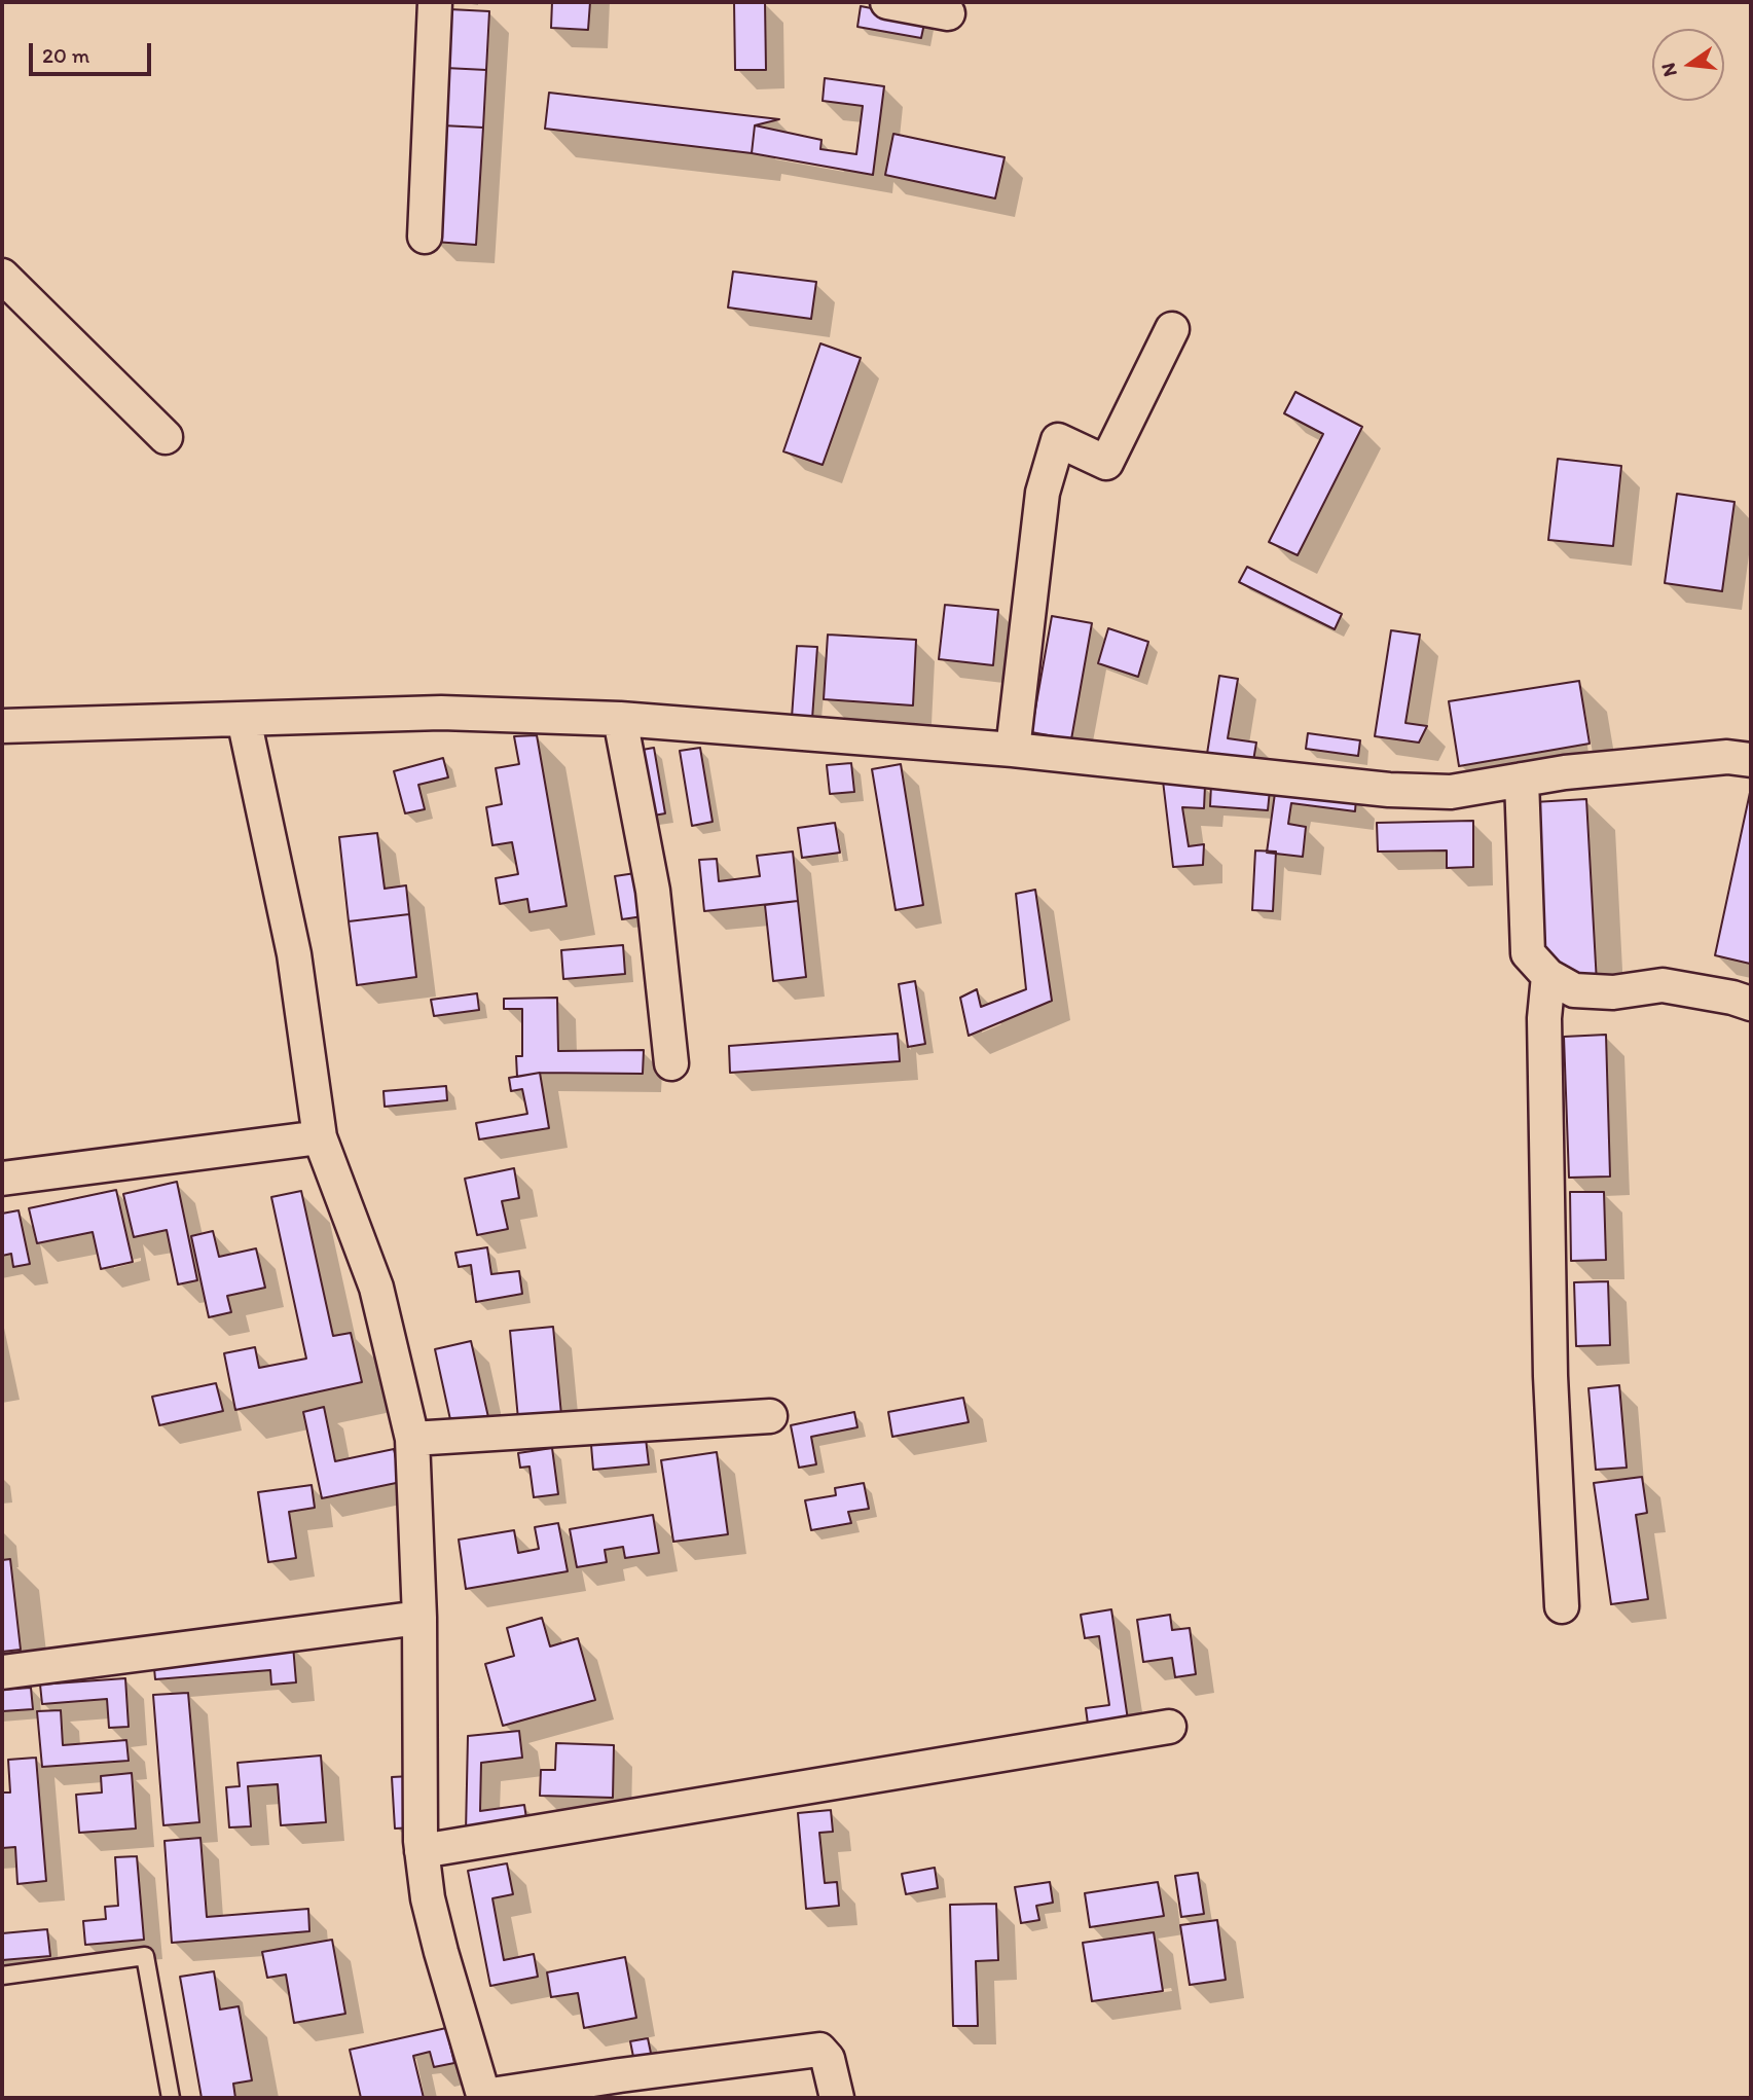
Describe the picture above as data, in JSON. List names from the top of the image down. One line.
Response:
{"scale_bar":"20 m","north":"left"}
